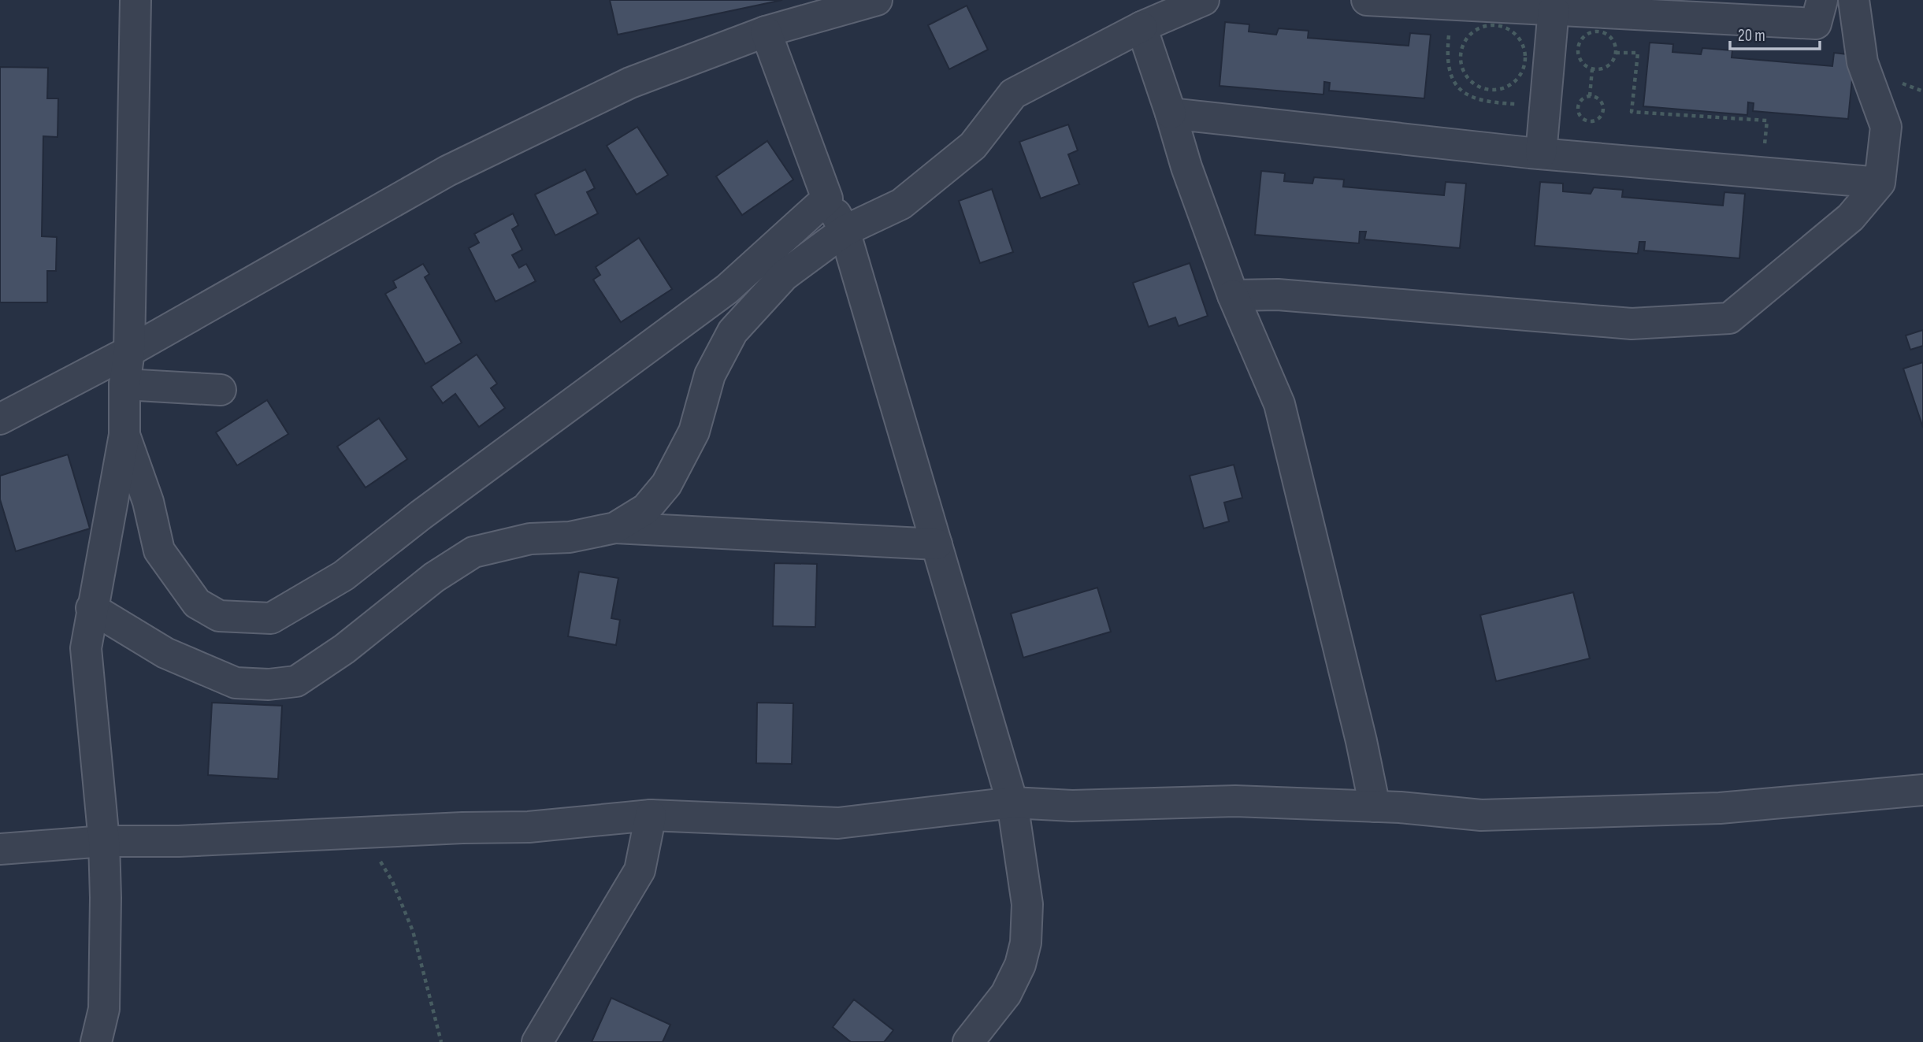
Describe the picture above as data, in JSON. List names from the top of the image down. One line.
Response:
{"scale_bar":"20 m"}
